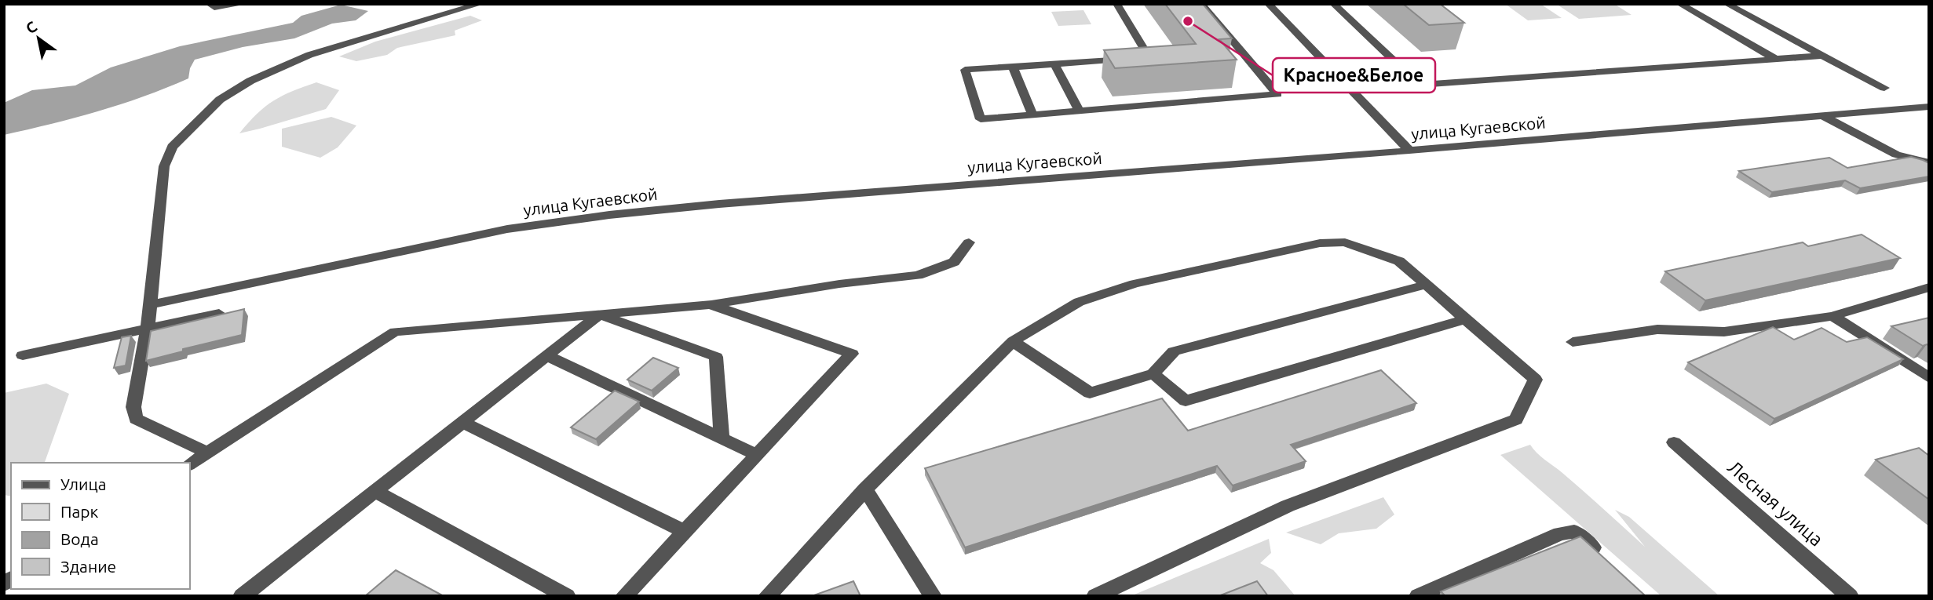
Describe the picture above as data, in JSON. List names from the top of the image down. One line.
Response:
{"streets":{"street":["улица Кугаевской","Лесная улица"]},"places":["Красное&Белое"],"legend":["Улица","Парк","Вода","Здание"],"north":"top left"}
